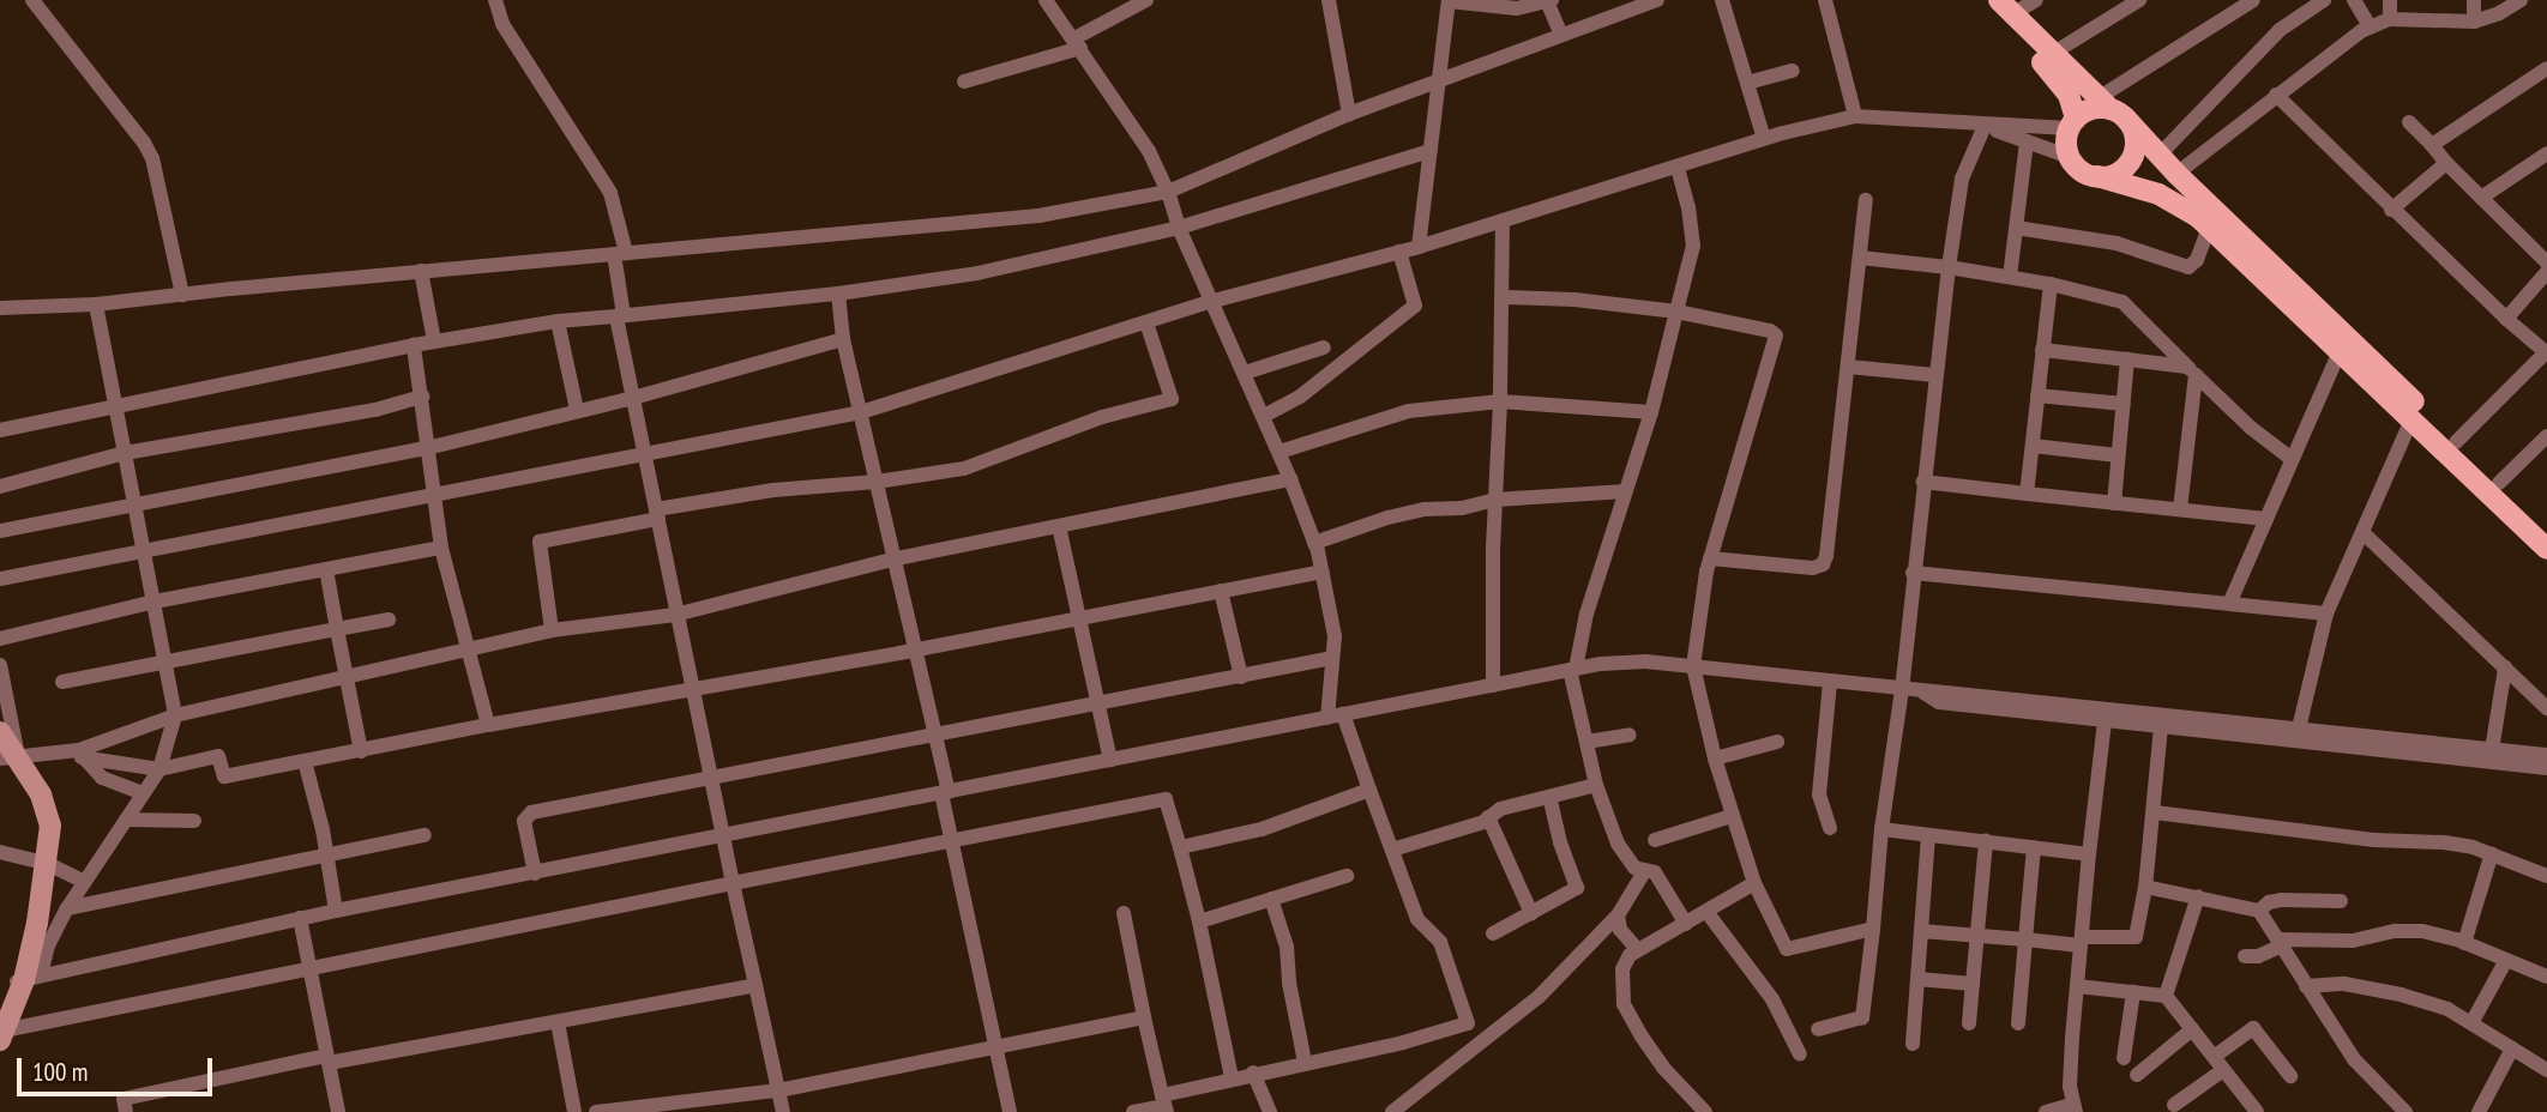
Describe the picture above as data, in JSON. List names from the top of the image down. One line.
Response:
{"scale_bar":"100 m"}
